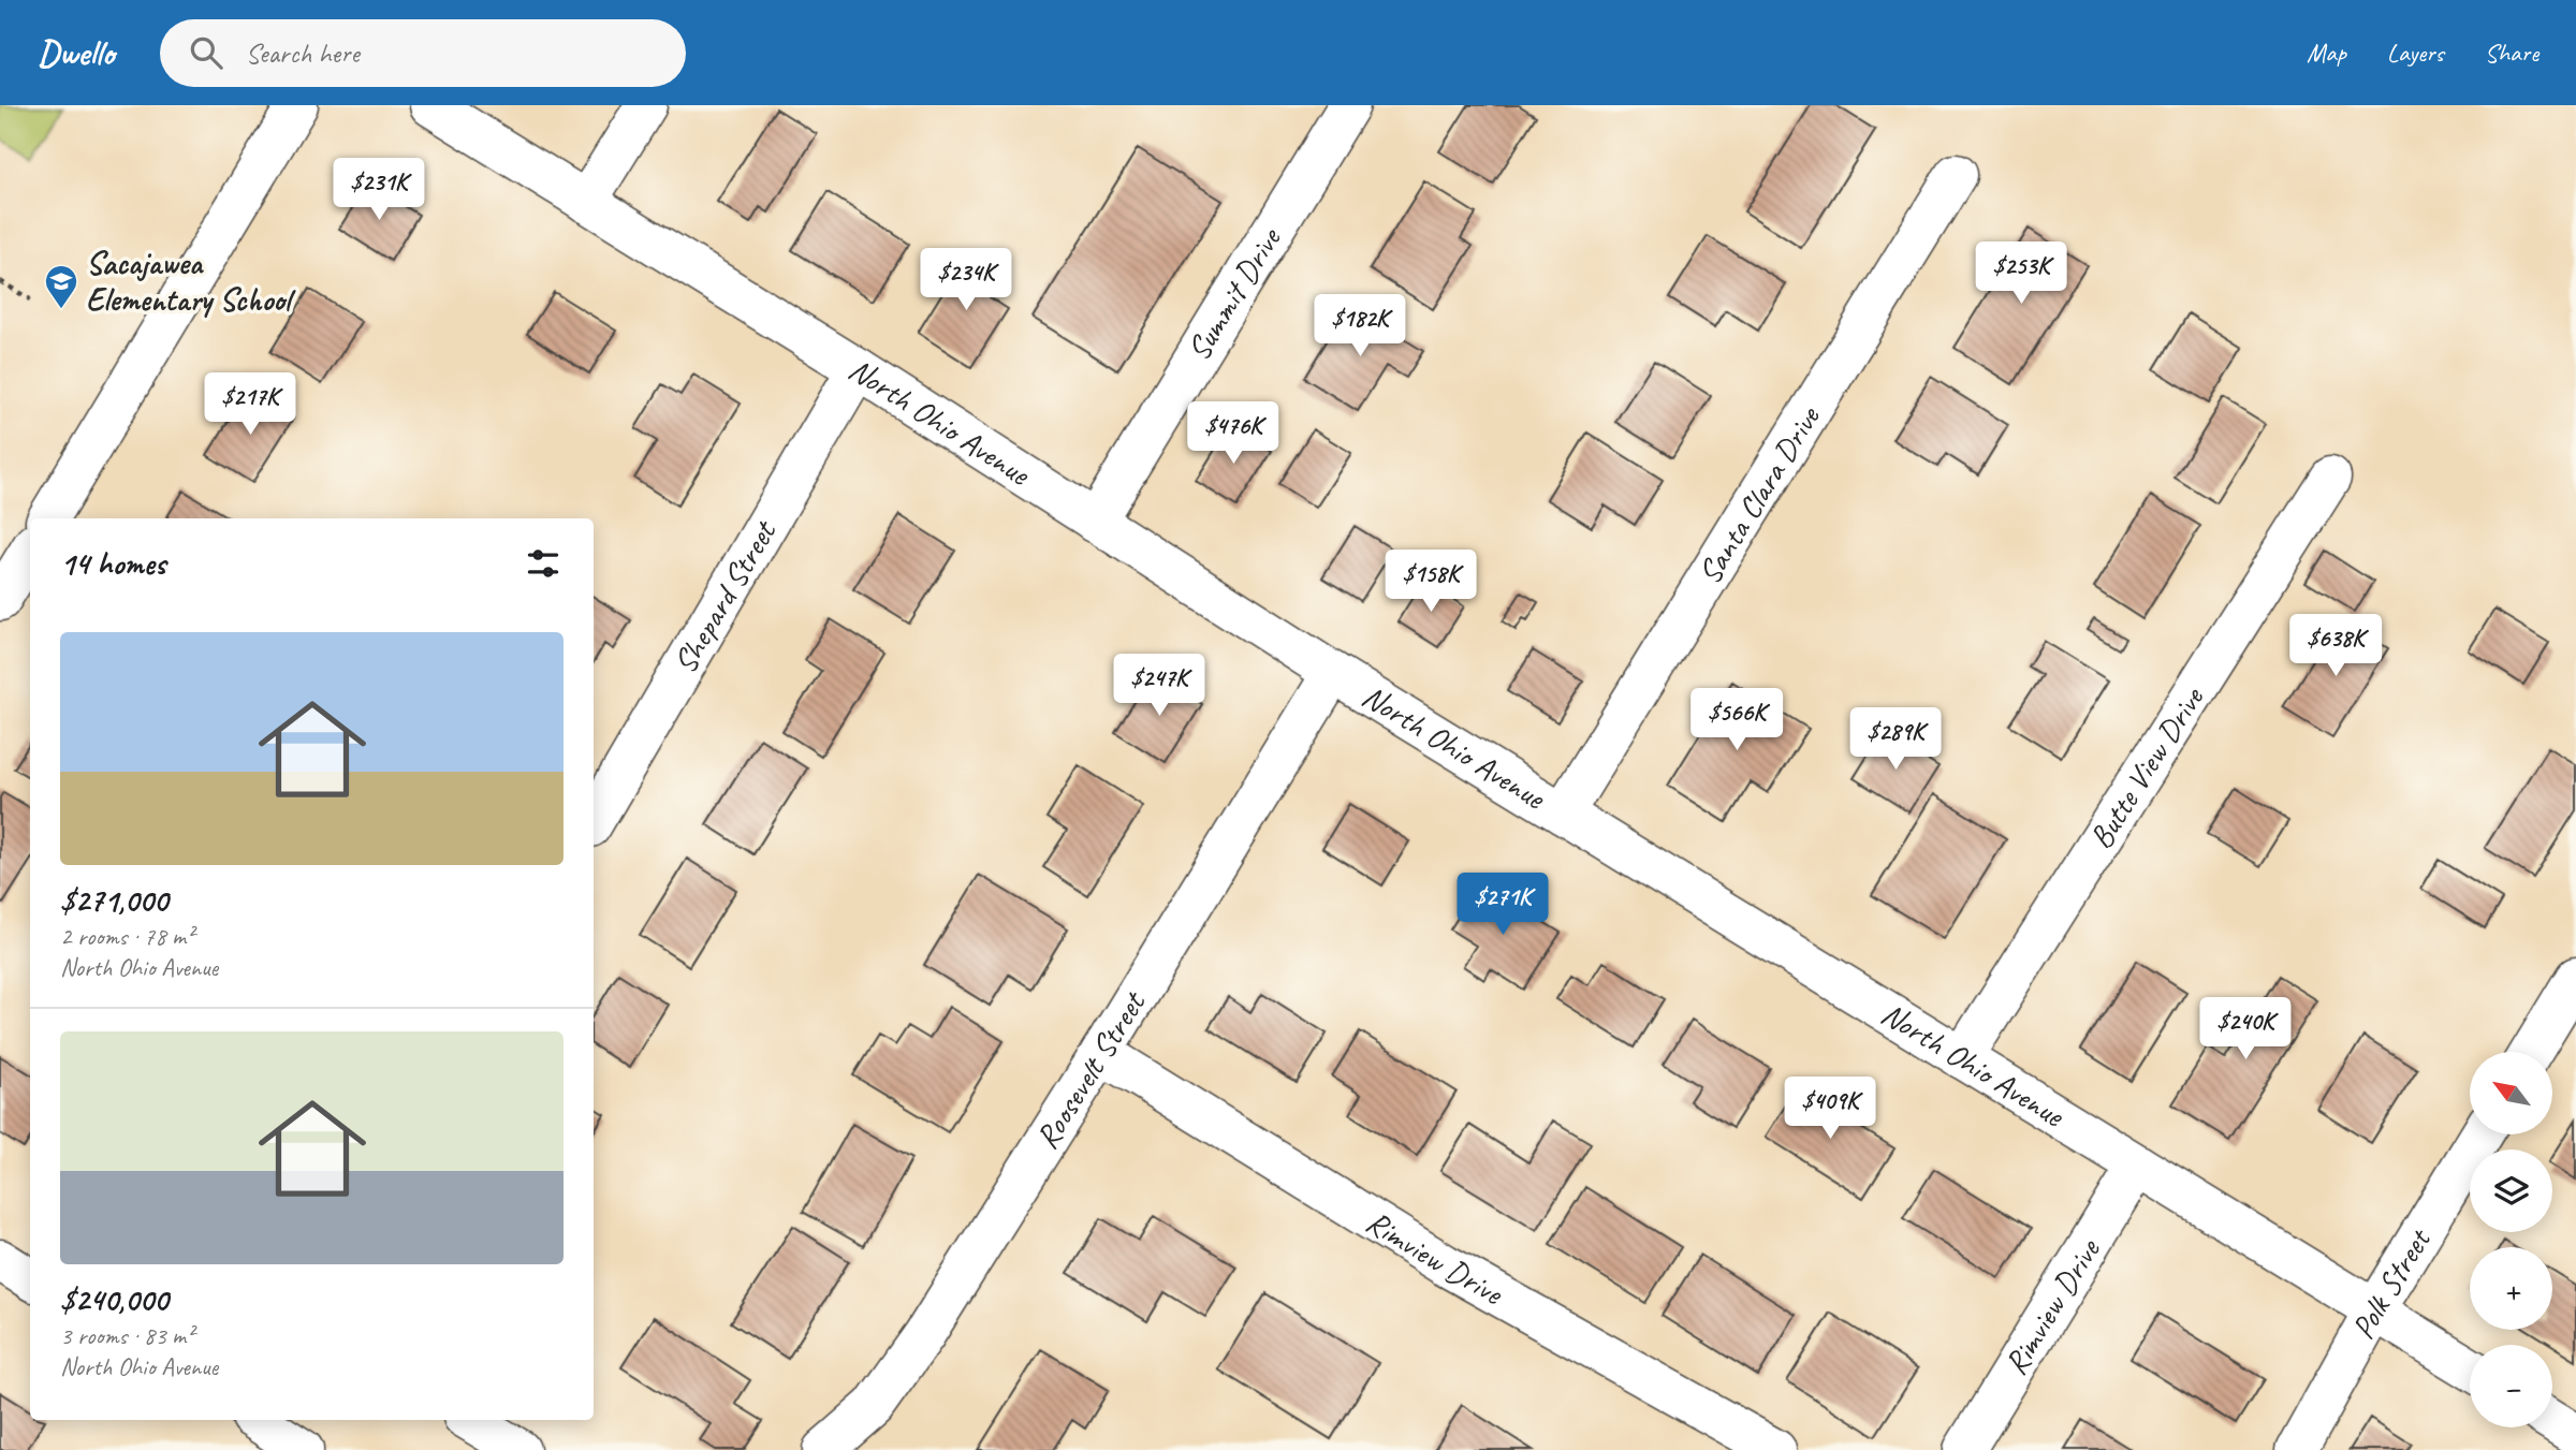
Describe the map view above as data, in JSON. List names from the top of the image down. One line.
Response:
{"streets":{"street":["Summit Drive","North Ohio Avenue","Santa Clara Drive","Shepard Street","Butte View Drive","Roosevelt Street","Rimview Drive","Polk Street"]},"crossings":[["Summit Drive","North Ohio Avenue"],["North Ohio Avenue","Santa Clara Drive"],["North Ohio Avenue","Shepard Street"],["North Ohio Avenue","Butte View Drive"],["North Ohio Avenue","Roosevelt Street"],["North Ohio Avenue","Rimview Drive"],["North Ohio Avenue","Polk Street"],["Roosevelt Street","Rimview Drive"]],"places":{"school or university":["Sacajawea Elementary School"]},"north":"top left","page":{"header":"Dwello","search":"Search here","nav":["Map","Layers","Share"],"price":["$231K","$253K","$234K","$182K","$217K","$476K","$158K","$638K","$247K","$566K","$289K","$271K","$240K","$409K"],"heading":"14 homes","list":[{"name":"$271,000","note":"2 rooms · 78 m² · North Ohio Avenue"},{"name":"$240,000","note":"3 rooms · 83 m² · North Ohio Avenue"}],"map_buttons":["+","−"]}}
